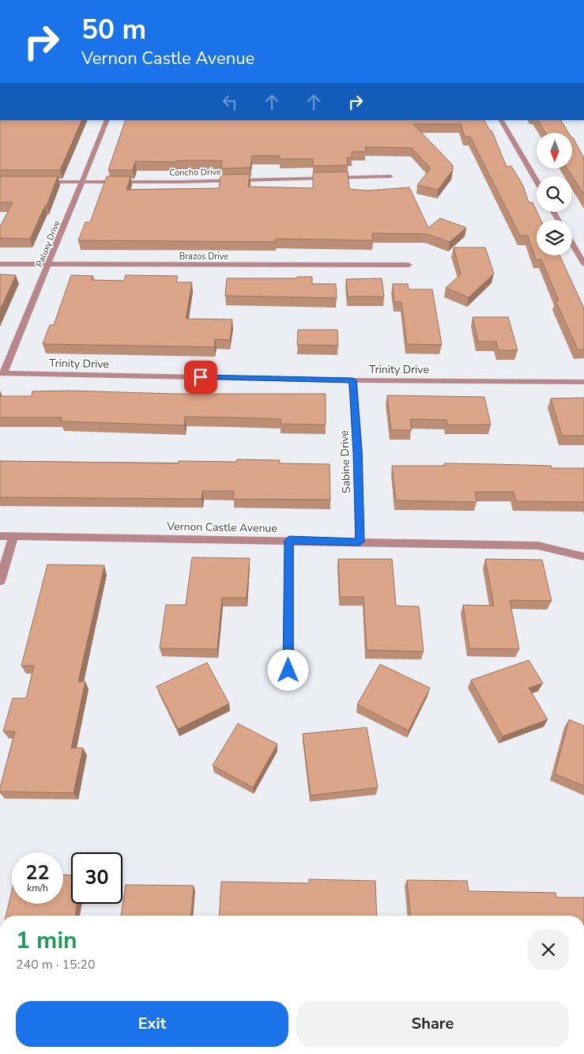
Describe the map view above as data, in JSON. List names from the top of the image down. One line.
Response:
{"streets":{"street":["Concho Drive","Paluxy Drive","Brazos Drive","Trinity Drive","Sabine Drive","Vernon Castle Avenue"]},"crossings":[["Concho Drive","Paluxy Drive"],["Paluxy Drive","Brazos Drive"],["Paluxy Drive","Trinity Drive"],["Trinity Drive","Sabine Drive"],["Sabine Drive","Vernon Castle Avenue"]],"north":"bottom","page":{"turn":["50 m","Vernon Castle Avenue"],"speed":"22 km/h","limit":"30","heading":["1 min","240 m · 15:20"],"buttons":["Exit","Share"]}}
